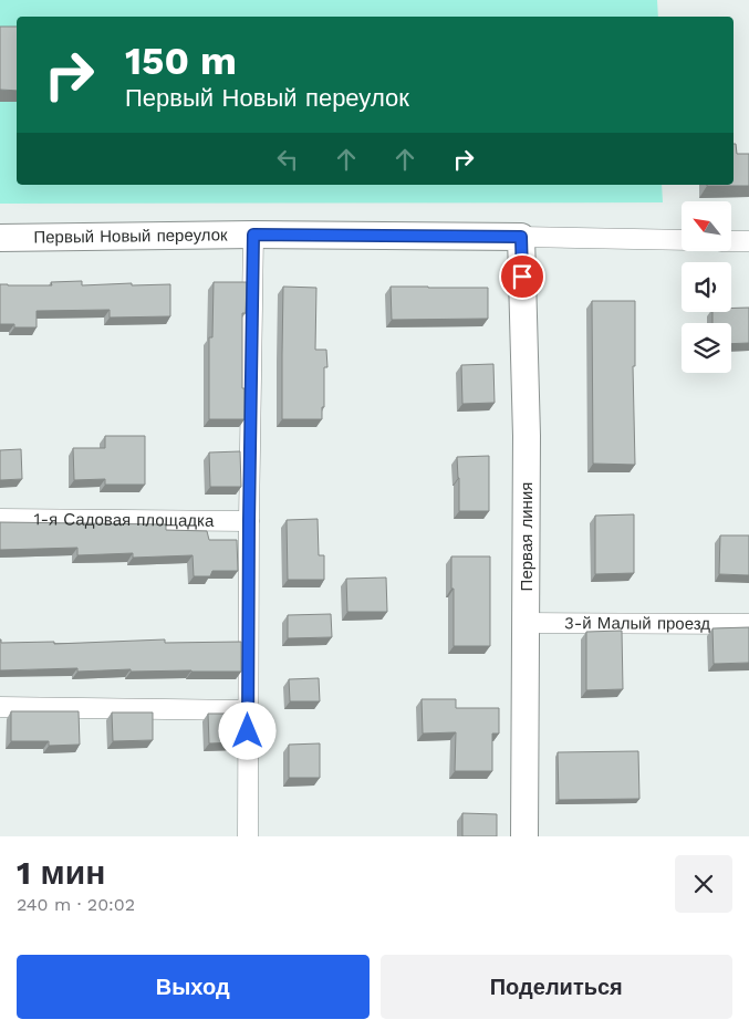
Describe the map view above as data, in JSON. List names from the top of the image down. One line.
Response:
{"streets":{"main road":["Первый Новый переулок","Первая линия"],"street":["1-я Садовая площадка","3-й Малый проезд"]},"crossings":[["Первый Новый переулок","Первая линия"],["Первая линия","3-й Малый проезд"]],"north":"top left","page":{"turn":["150 m","Первый Новый переулок"],"heading":["1 мин","240 m · 20:02"],"buttons":["Выход","Поделиться"]}}
